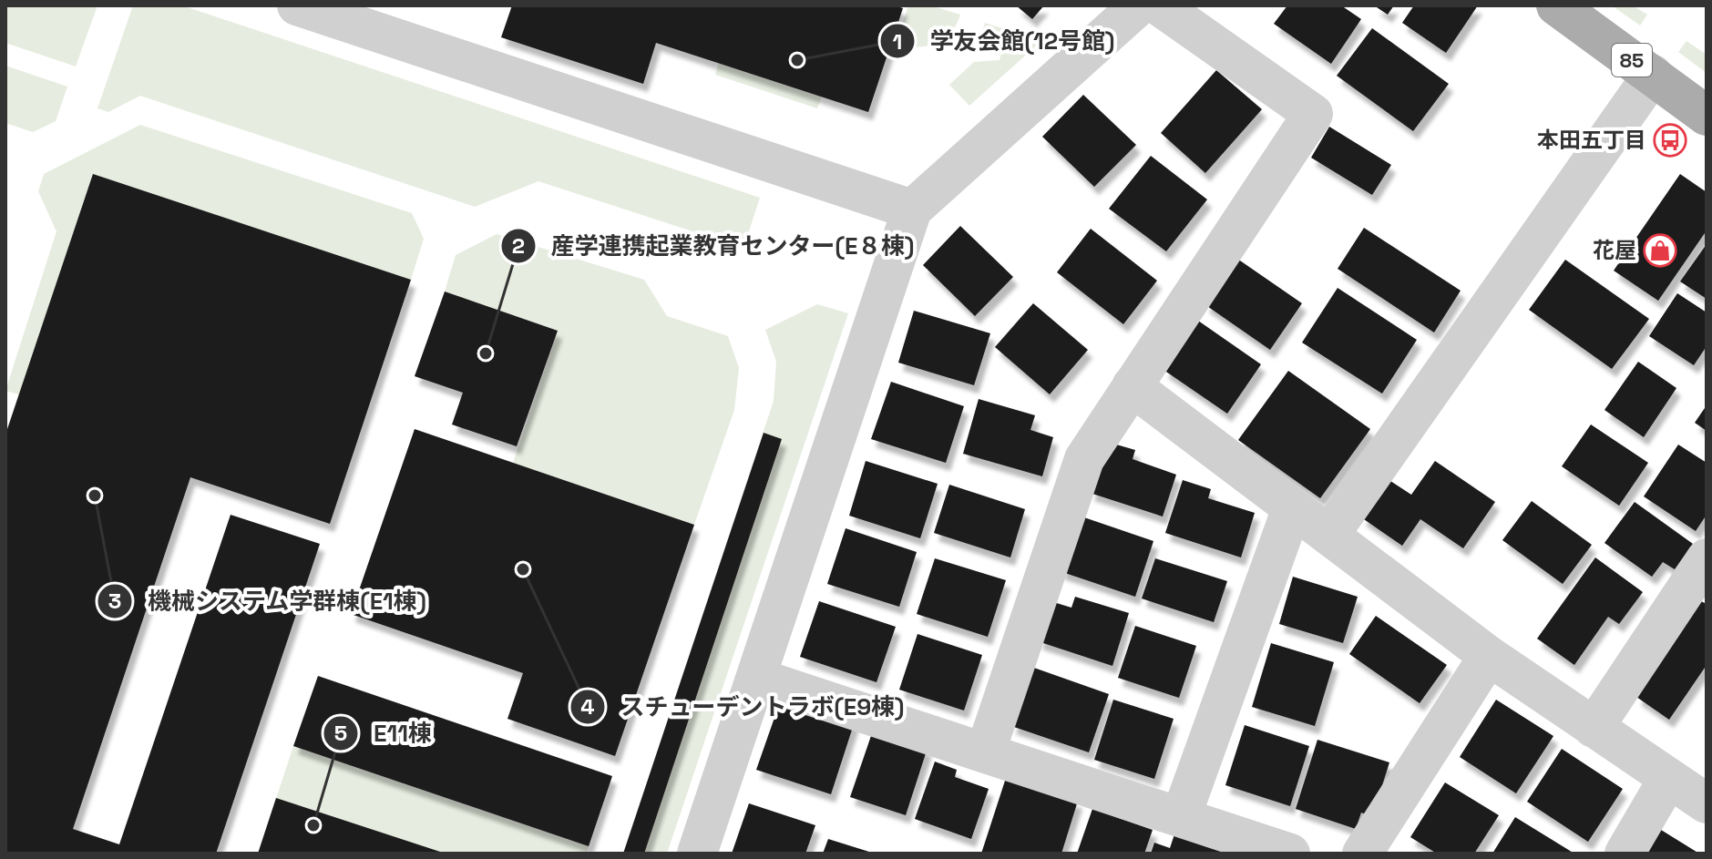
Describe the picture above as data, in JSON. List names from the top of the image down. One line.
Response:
{"streets":{"main road":["85"]},"places":{"other":["学友会館(12号館)","産学連携起業教育センター(E８棟)","機械システム学群棟(E1棟)","スチューデントラボ(E9棟)","E11棟"],"bus stop":["本田五丁目"],"shop":["花屋"]}}
